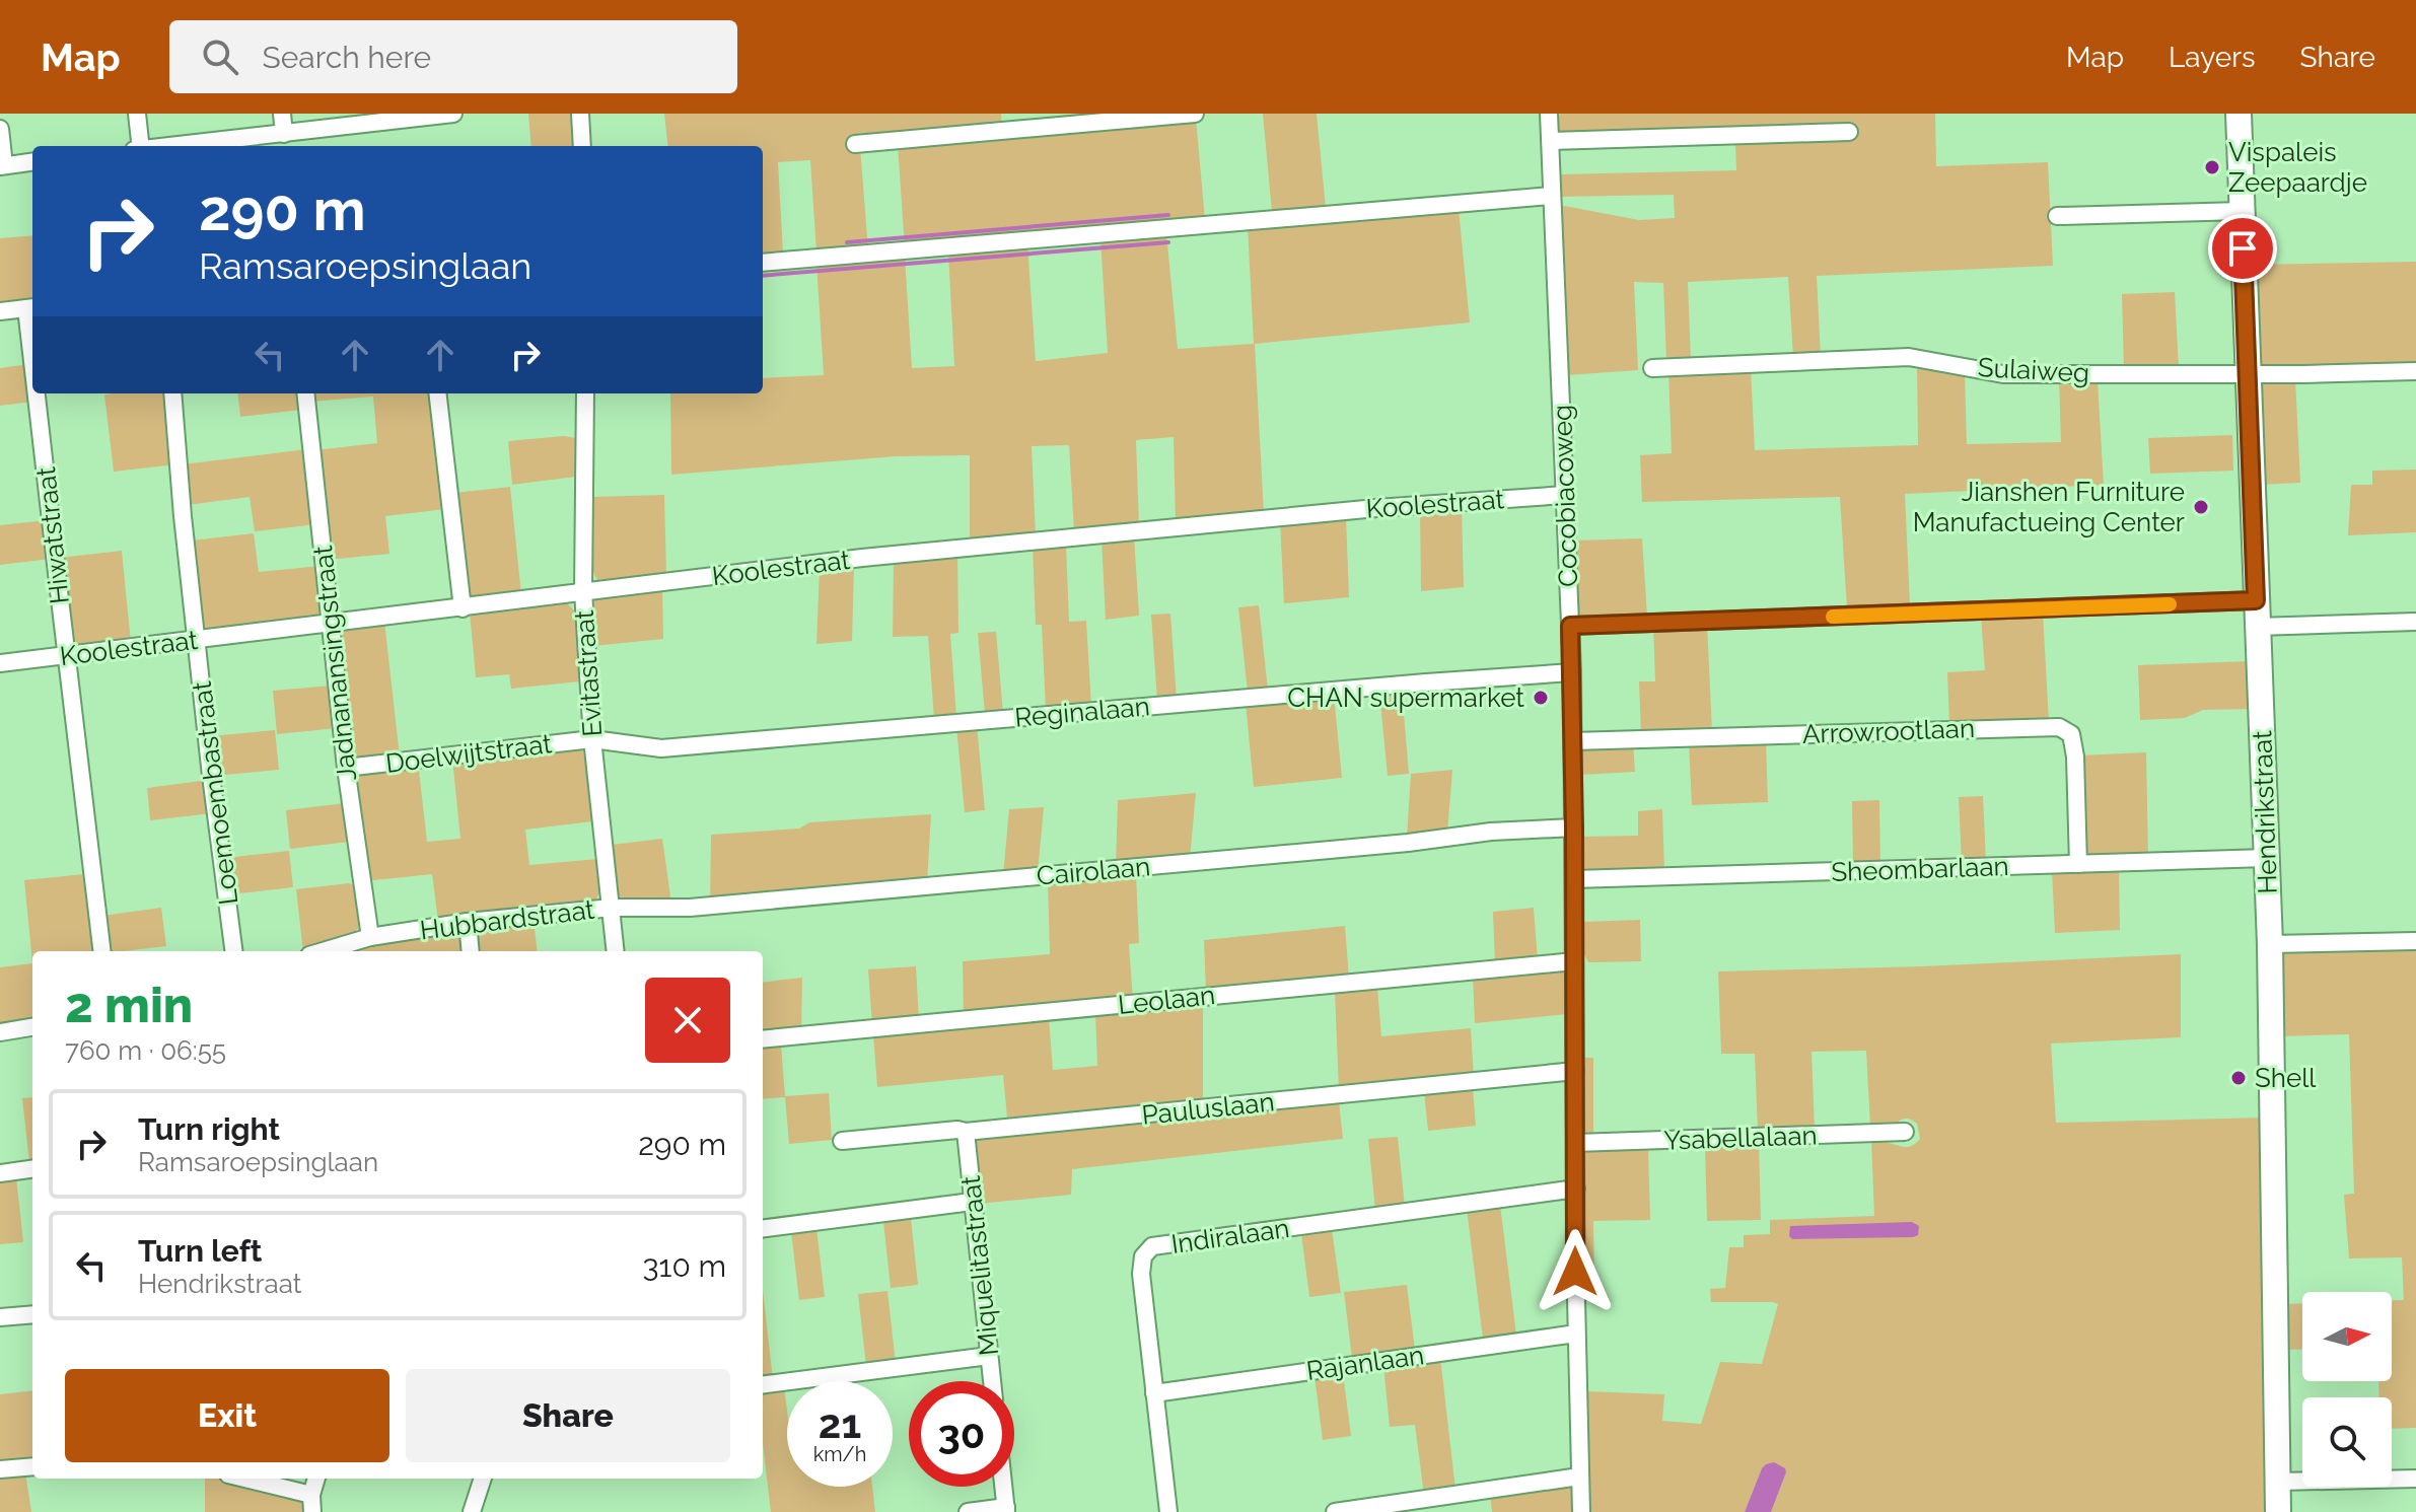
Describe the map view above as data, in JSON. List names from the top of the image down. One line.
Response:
{"streets":{"street":["Sulaiweg","Cocobiacoweg","Koolestraat","Hiwatstraat","Jadnanansingstraat","Evitastraat","Reginalaan","Arrowrootlaan","Doelwijtstraat","Loemoembastraat","Hendrikstraat","Sheombarlaan","Cairolaan","Hubbardstraat","Leolaan","Pauluslaan","Ysabellalaan","Indiralaan","Miquelitastraat","Rajanlaan"]},"crossings":[["Sulaiweg","Hendrikstraat"],["Cocobiacoweg","Koolestraat"],["Cocobiacoweg","Reginalaan"],["Cocobiacoweg","Arrowrootlaan"],["Cocobiacoweg","Sheombarlaan"],["Cocobiacoweg","Cairolaan"],["Cocobiacoweg","Leolaan"],["Cocobiacoweg","Pauluslaan"],["Cocobiacoweg","Ysabellalaan"],["Cocobiacoweg","Indiralaan"],["Cocobiacoweg","Rajanlaan"],["Koolestraat","Hiwatstraat"],["Koolestraat","Jadnanansingstraat"],["Koolestraat","Evitastraat"],["Koolestraat","Loemoembastraat"],["Jadnanansingstraat","Doelwijtstraat"],["Jadnanansingstraat","Hubbardstraat"],["Evitastraat","Reginalaan"],["Evitastraat","Doelwijtstraat"],["Evitastraat","Cairolaan"],["Evitastraat","Hubbardstraat"],["Reginalaan","Doelwijtstraat"],["Arrowrootlaan","Sheombarlaan"],["Hendrikstraat","Sheombarlaan"],["Cairolaan","Hubbardstraat"],["Pauluslaan","Miquelitastraat"],["Indiralaan","Rajanlaan"]],"places":["Vispaleis Zeepaardje","Jianshen Furniture Manufactueing Center","CHAN supermarket","Shell"],"north":"right","page":{"header":"Map","search":"Search here","nav":["Map","Layers","Share"],"turn":["290 m","Ramsaroepsinglaan"],"heading":["2 min","760 m · 06:55"],"list":[{"name":"Turn right","note":"Ramsaroepsinglaan","value":"290 m"},{"name":"Turn left","note":"Hendrikstraat","value":"310 m"}],"buttons":["Exit","Share"],"speed":"21 km/h","limit":"30"}}
